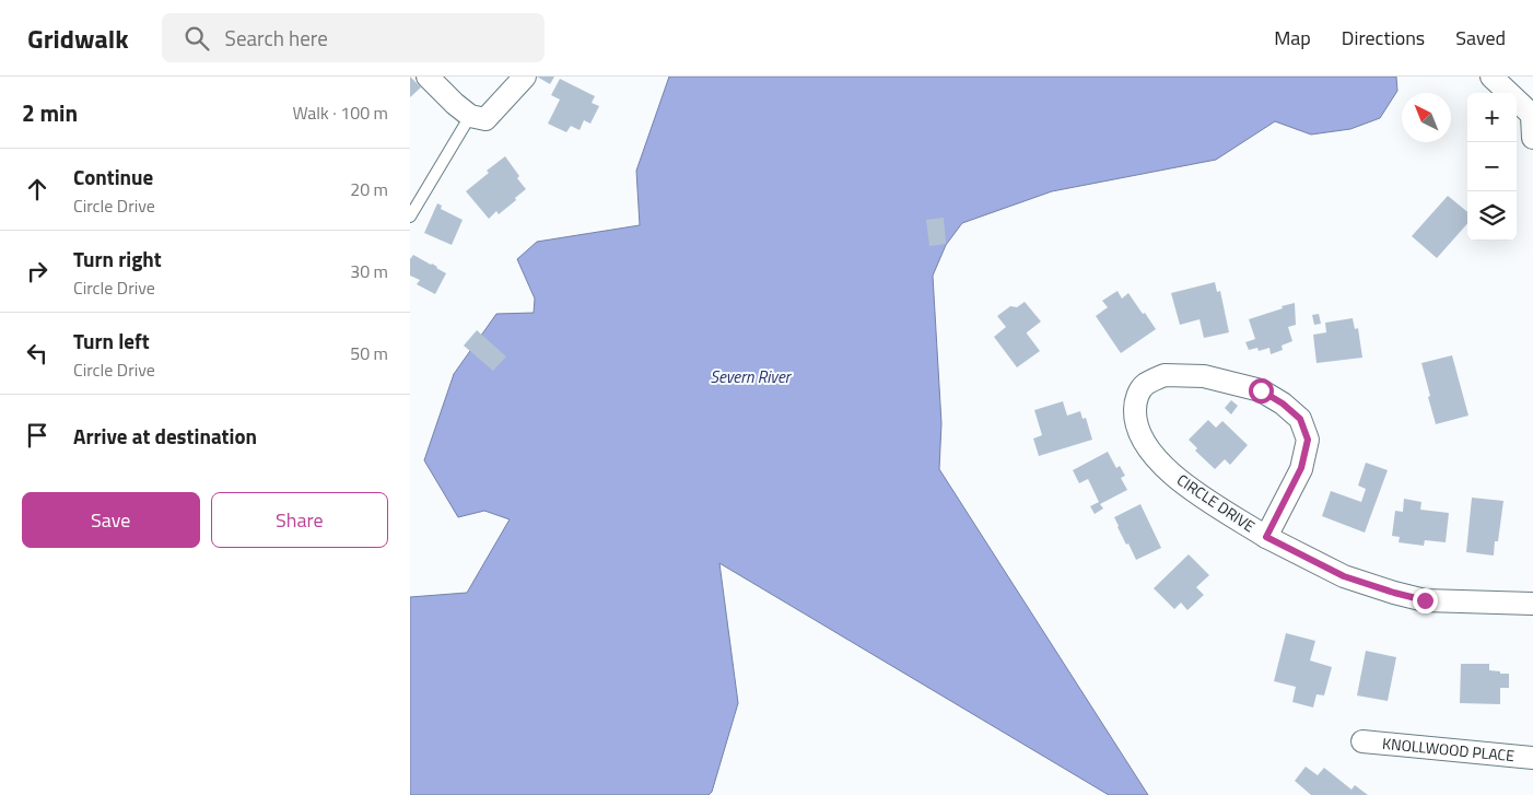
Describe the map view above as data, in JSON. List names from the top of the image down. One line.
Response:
{"streets":{"street":["CIRCLE DRIVE","KNOLLWOOD PLACE"]},"water":["Severn River"],"north":"top left","page":{"header":"Gridwalk","search":"Search here","nav":["Map","Directions","Saved"],"heading":["2 min","Walk · 100 m"],"map_buttons":["+","−"],"list":[["Continue","Circle Drive","20 m"],["Turn right","Circle Drive","30 m"],["Turn left","Circle Drive","50 m"],"Arrive at destination"],"buttons":["Save","Share"]}}
